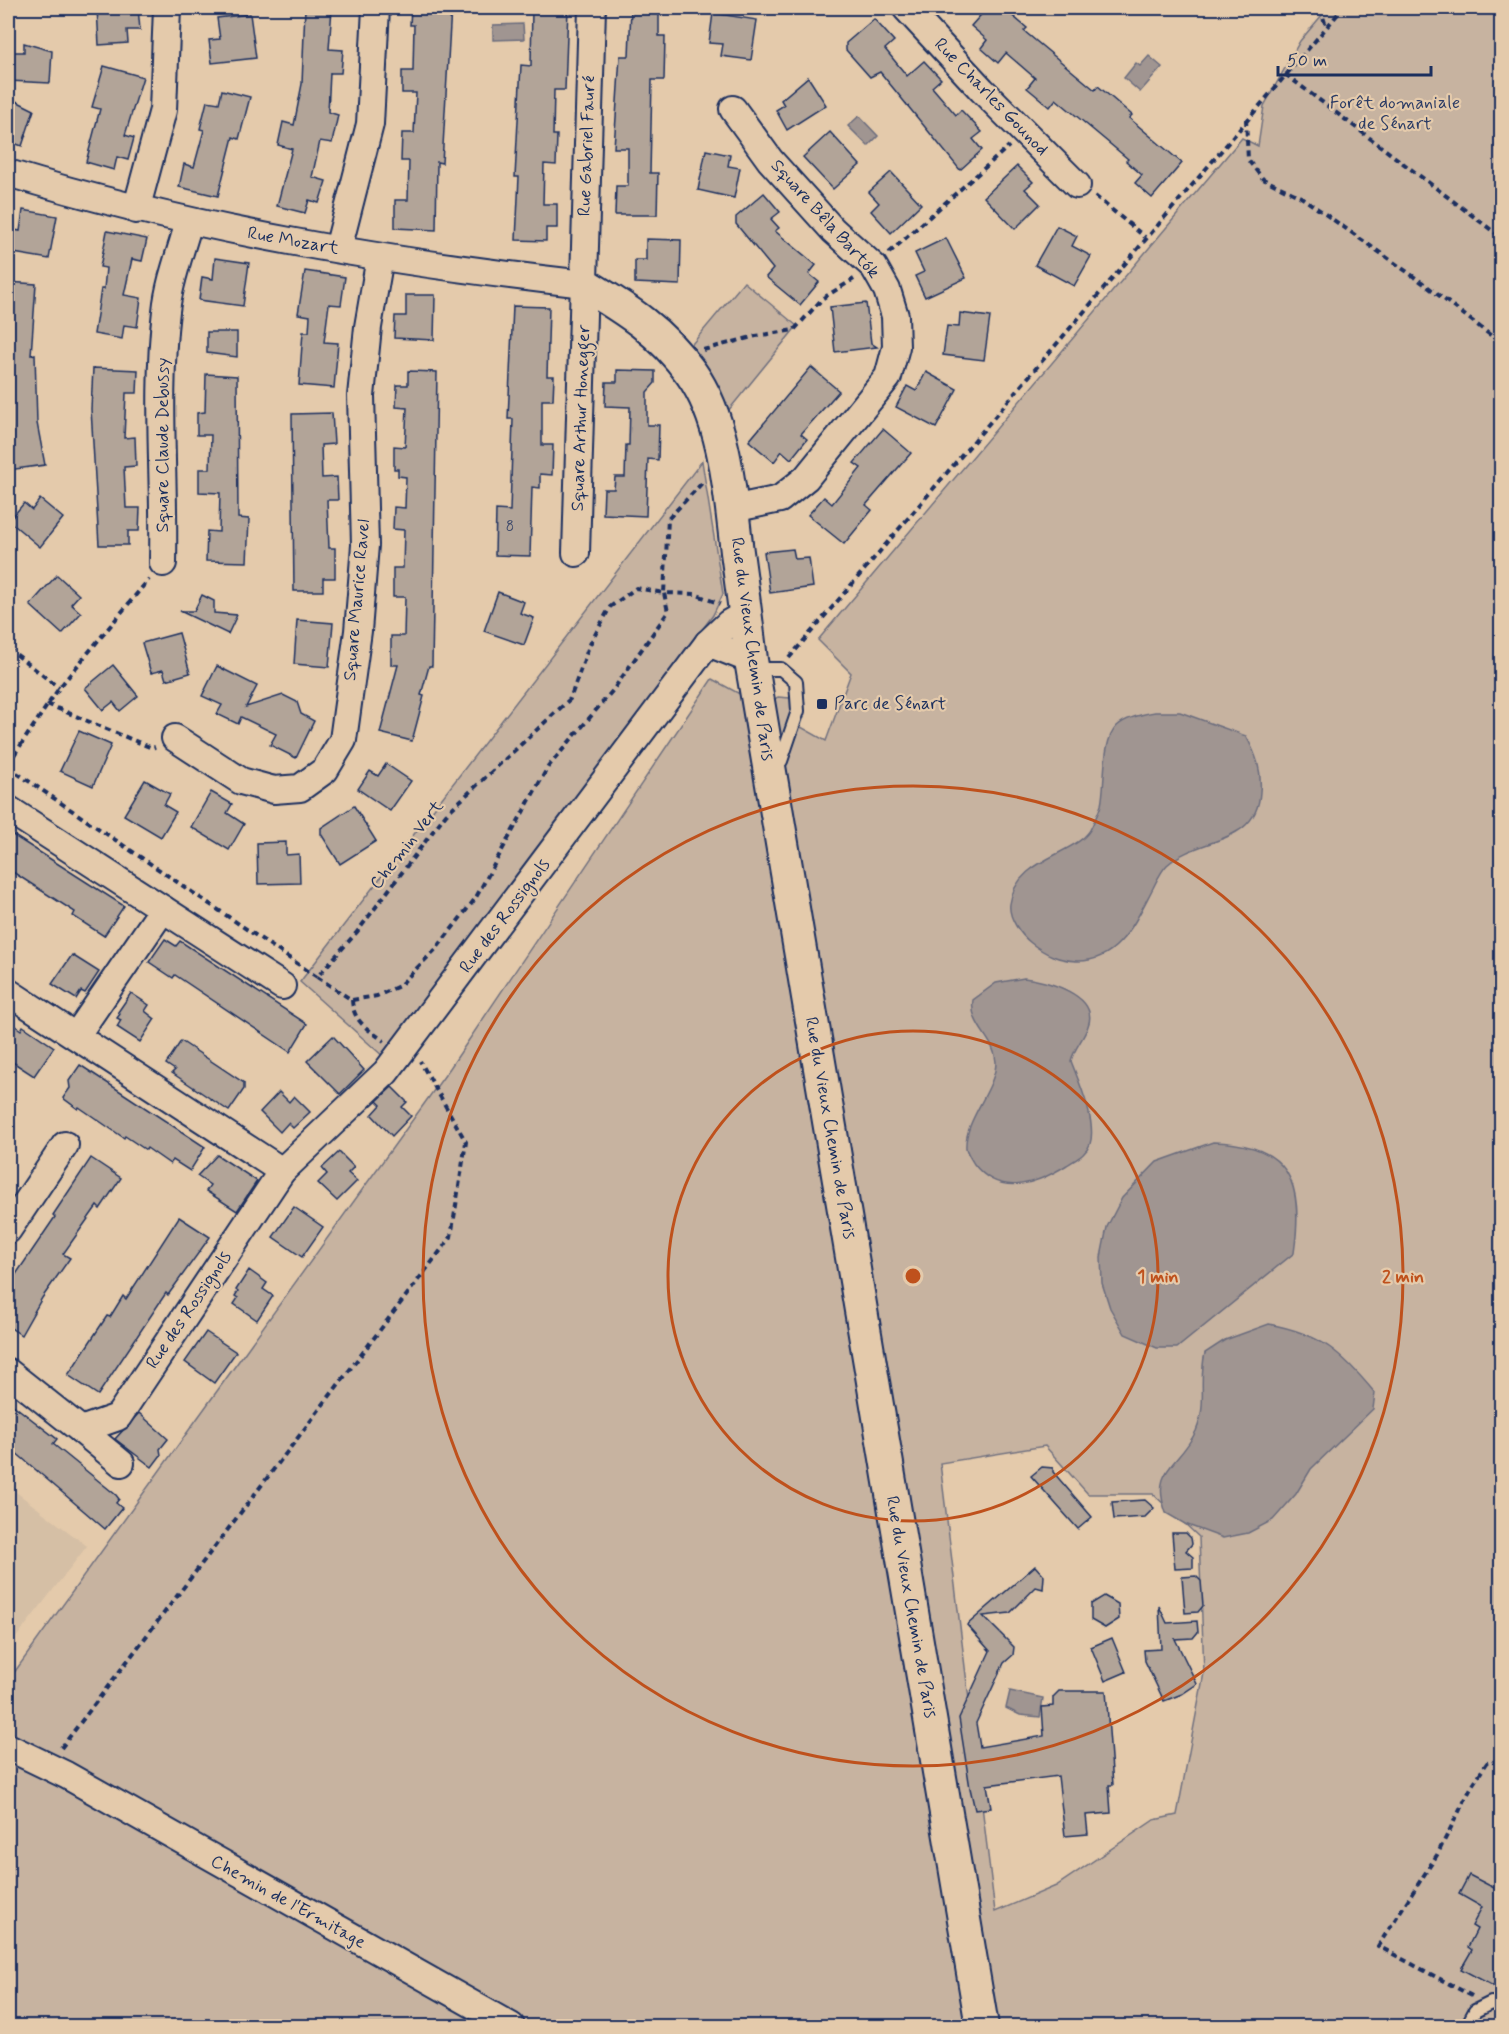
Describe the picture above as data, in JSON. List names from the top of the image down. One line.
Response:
{"streets":{"street":["Rue Charles Gounod","Rue Gabriel Fauré","Square Bêla Bartók","Rue Mozart","Square Arthur Honegger","Square Claude Debussy","Square Maurice Ravel","Rue du Vieux Chemin de Paris","Rue des Rossignols","Chemin de l'Ermitage"],"path":["Chemin Vert"]},"crossings":[["Rue Gabriel Fauré","Rue Mozart"],["Rue Gabriel Fauré","Square Arthur Honegger"],["Rue Gabriel Fauré","Rue du Vieux Chemin de Paris"],["Square Bêla Bartók","Rue du Vieux Chemin de Paris"],["Rue Mozart","Square Arthur Honegger"],["Rue Mozart","Square Claude Debussy"],["Rue Mozart","Square Maurice Ravel"],["Rue Mozart","Rue du Vieux Chemin de Paris"],["Square Arthur Honegger","Rue du Vieux Chemin de Paris"],["Rue du Vieux Chemin de Paris","Chemin Vert"],["Rue du Vieux Chemin de Paris","Rue des Rossignols"],["Chemin Vert","Rue des Rossignols"]],"parks":["Forêt domaniale de Sénart"],"places":{"transit":["Parc de Sénart"]},"house_numbers":["8"],"scale_bar":"50 m","rings":["1 min","2 min"]}
